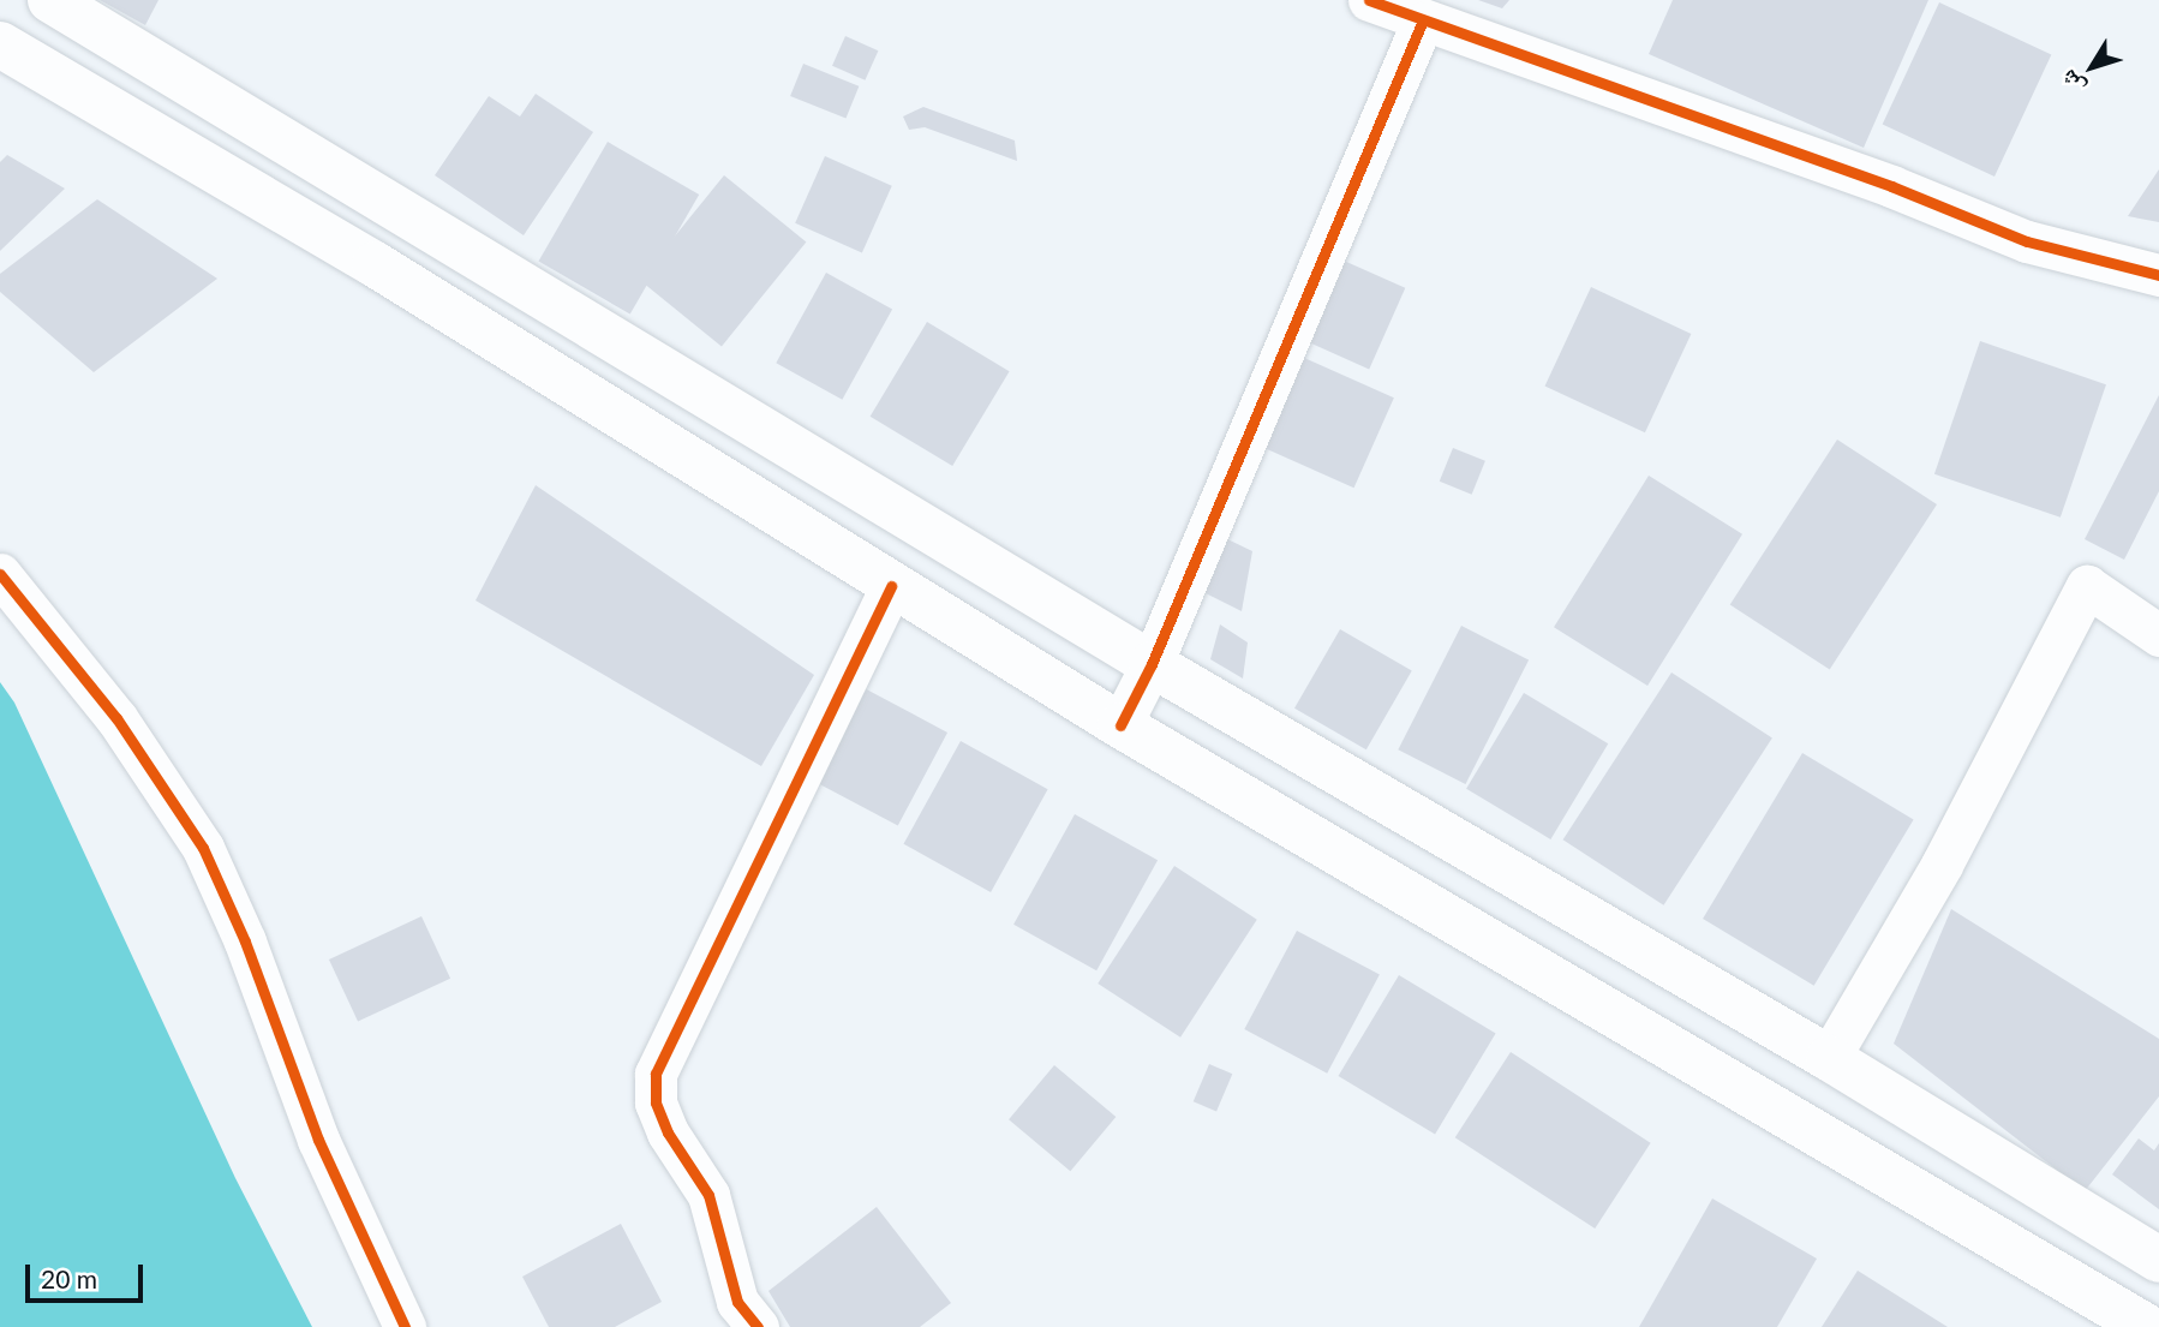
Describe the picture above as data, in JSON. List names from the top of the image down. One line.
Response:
{"scale_bar":"20 m","north":"bottom left"}
